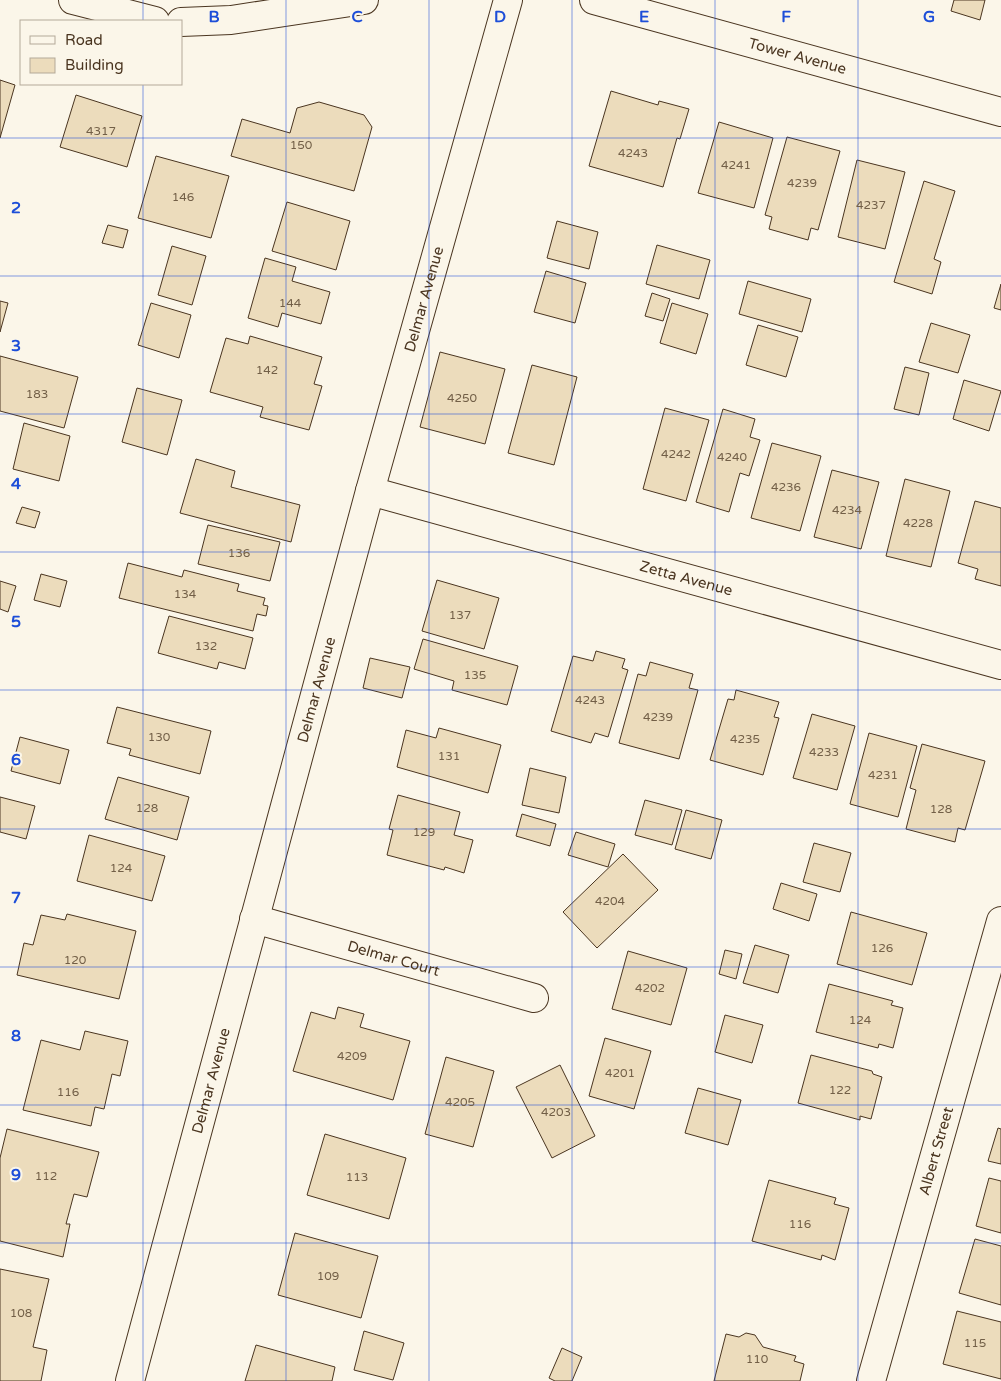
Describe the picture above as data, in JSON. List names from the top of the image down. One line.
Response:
{"streets":{"street":["Tower Avenue","Delmar Avenue","Zetta Avenue","Delmar Court","Albert Street"]},"crossings":[["Delmar Avenue","Zetta Avenue"],["Delmar Avenue","Delmar Court"]],"house_numbers":["4317","150","4243","4241","4239","146","4237","144","142","183","4250","4242","4240","4236","4234","4228","136","134","137","132","135","4243","4239","130","4235","4233","131","4231","128","128","129","124","4204","126","120","4202","124","4209","4201","122","116","4205","4203","112","113","116","109","108","115","110"],"legend":["Road","Building"],"grid":{"columns":["B","C","D","E","F","G"],"rows":["2","3","4","5","6","7","8","9"]}}
